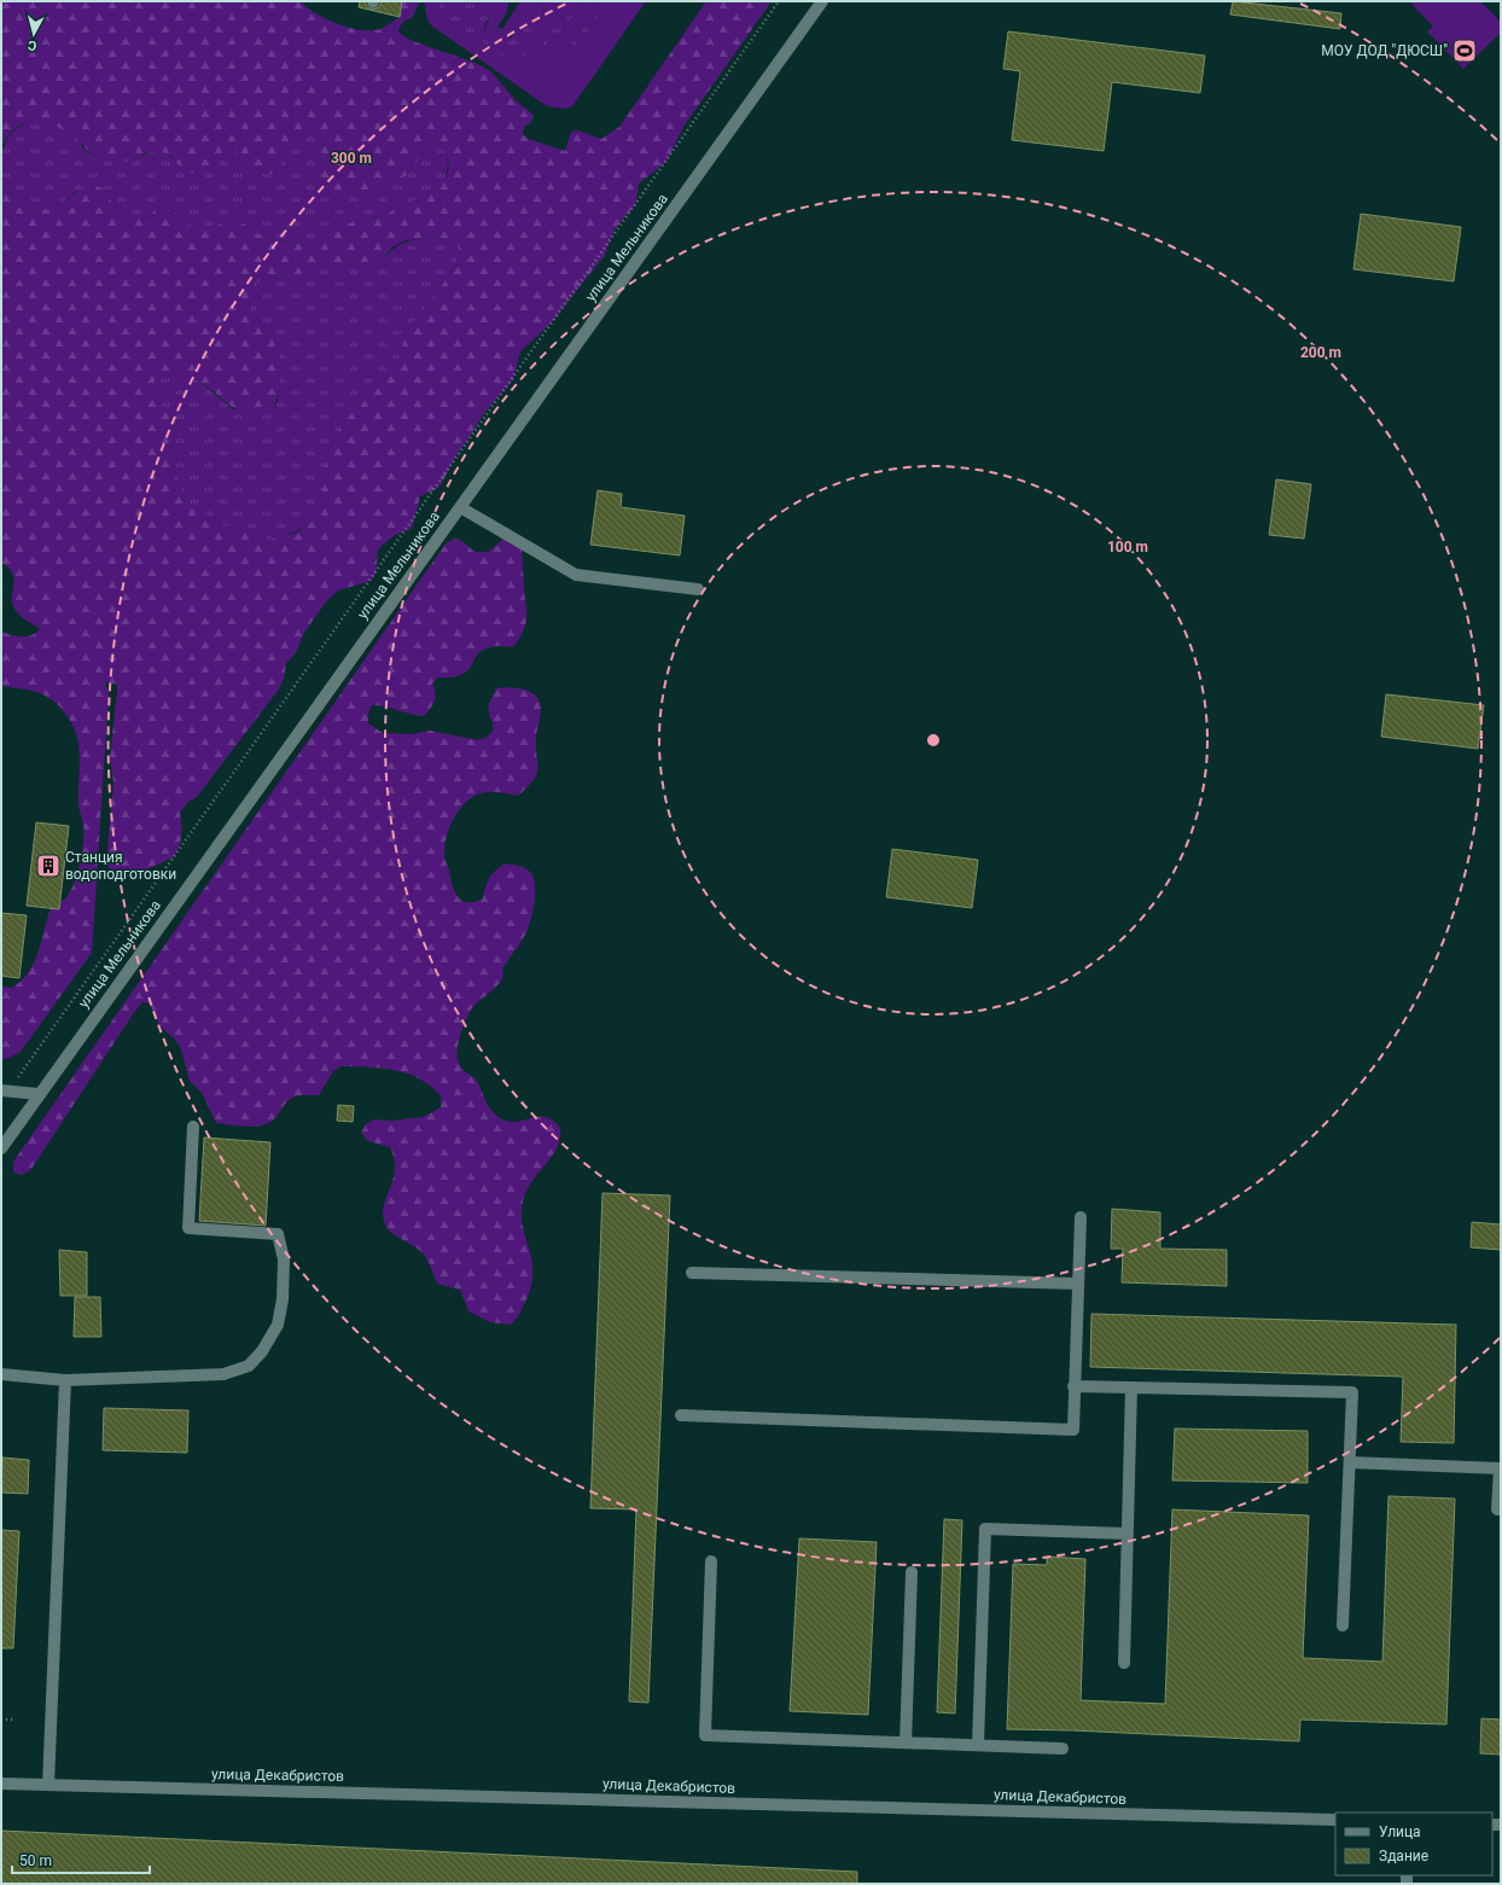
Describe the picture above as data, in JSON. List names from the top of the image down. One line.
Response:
{"streets":{"street":["улица Мельникова","улица Декабристов"]},"places":{"sports":["МОУ ДОД \"ДЮСШ\""],"building":["Станция водоподготовки"]},"legend":["Улица","Здание"],"scale_bar":"50 m","north":"bottom","rings":["300 m","200 m","100 m"]}
